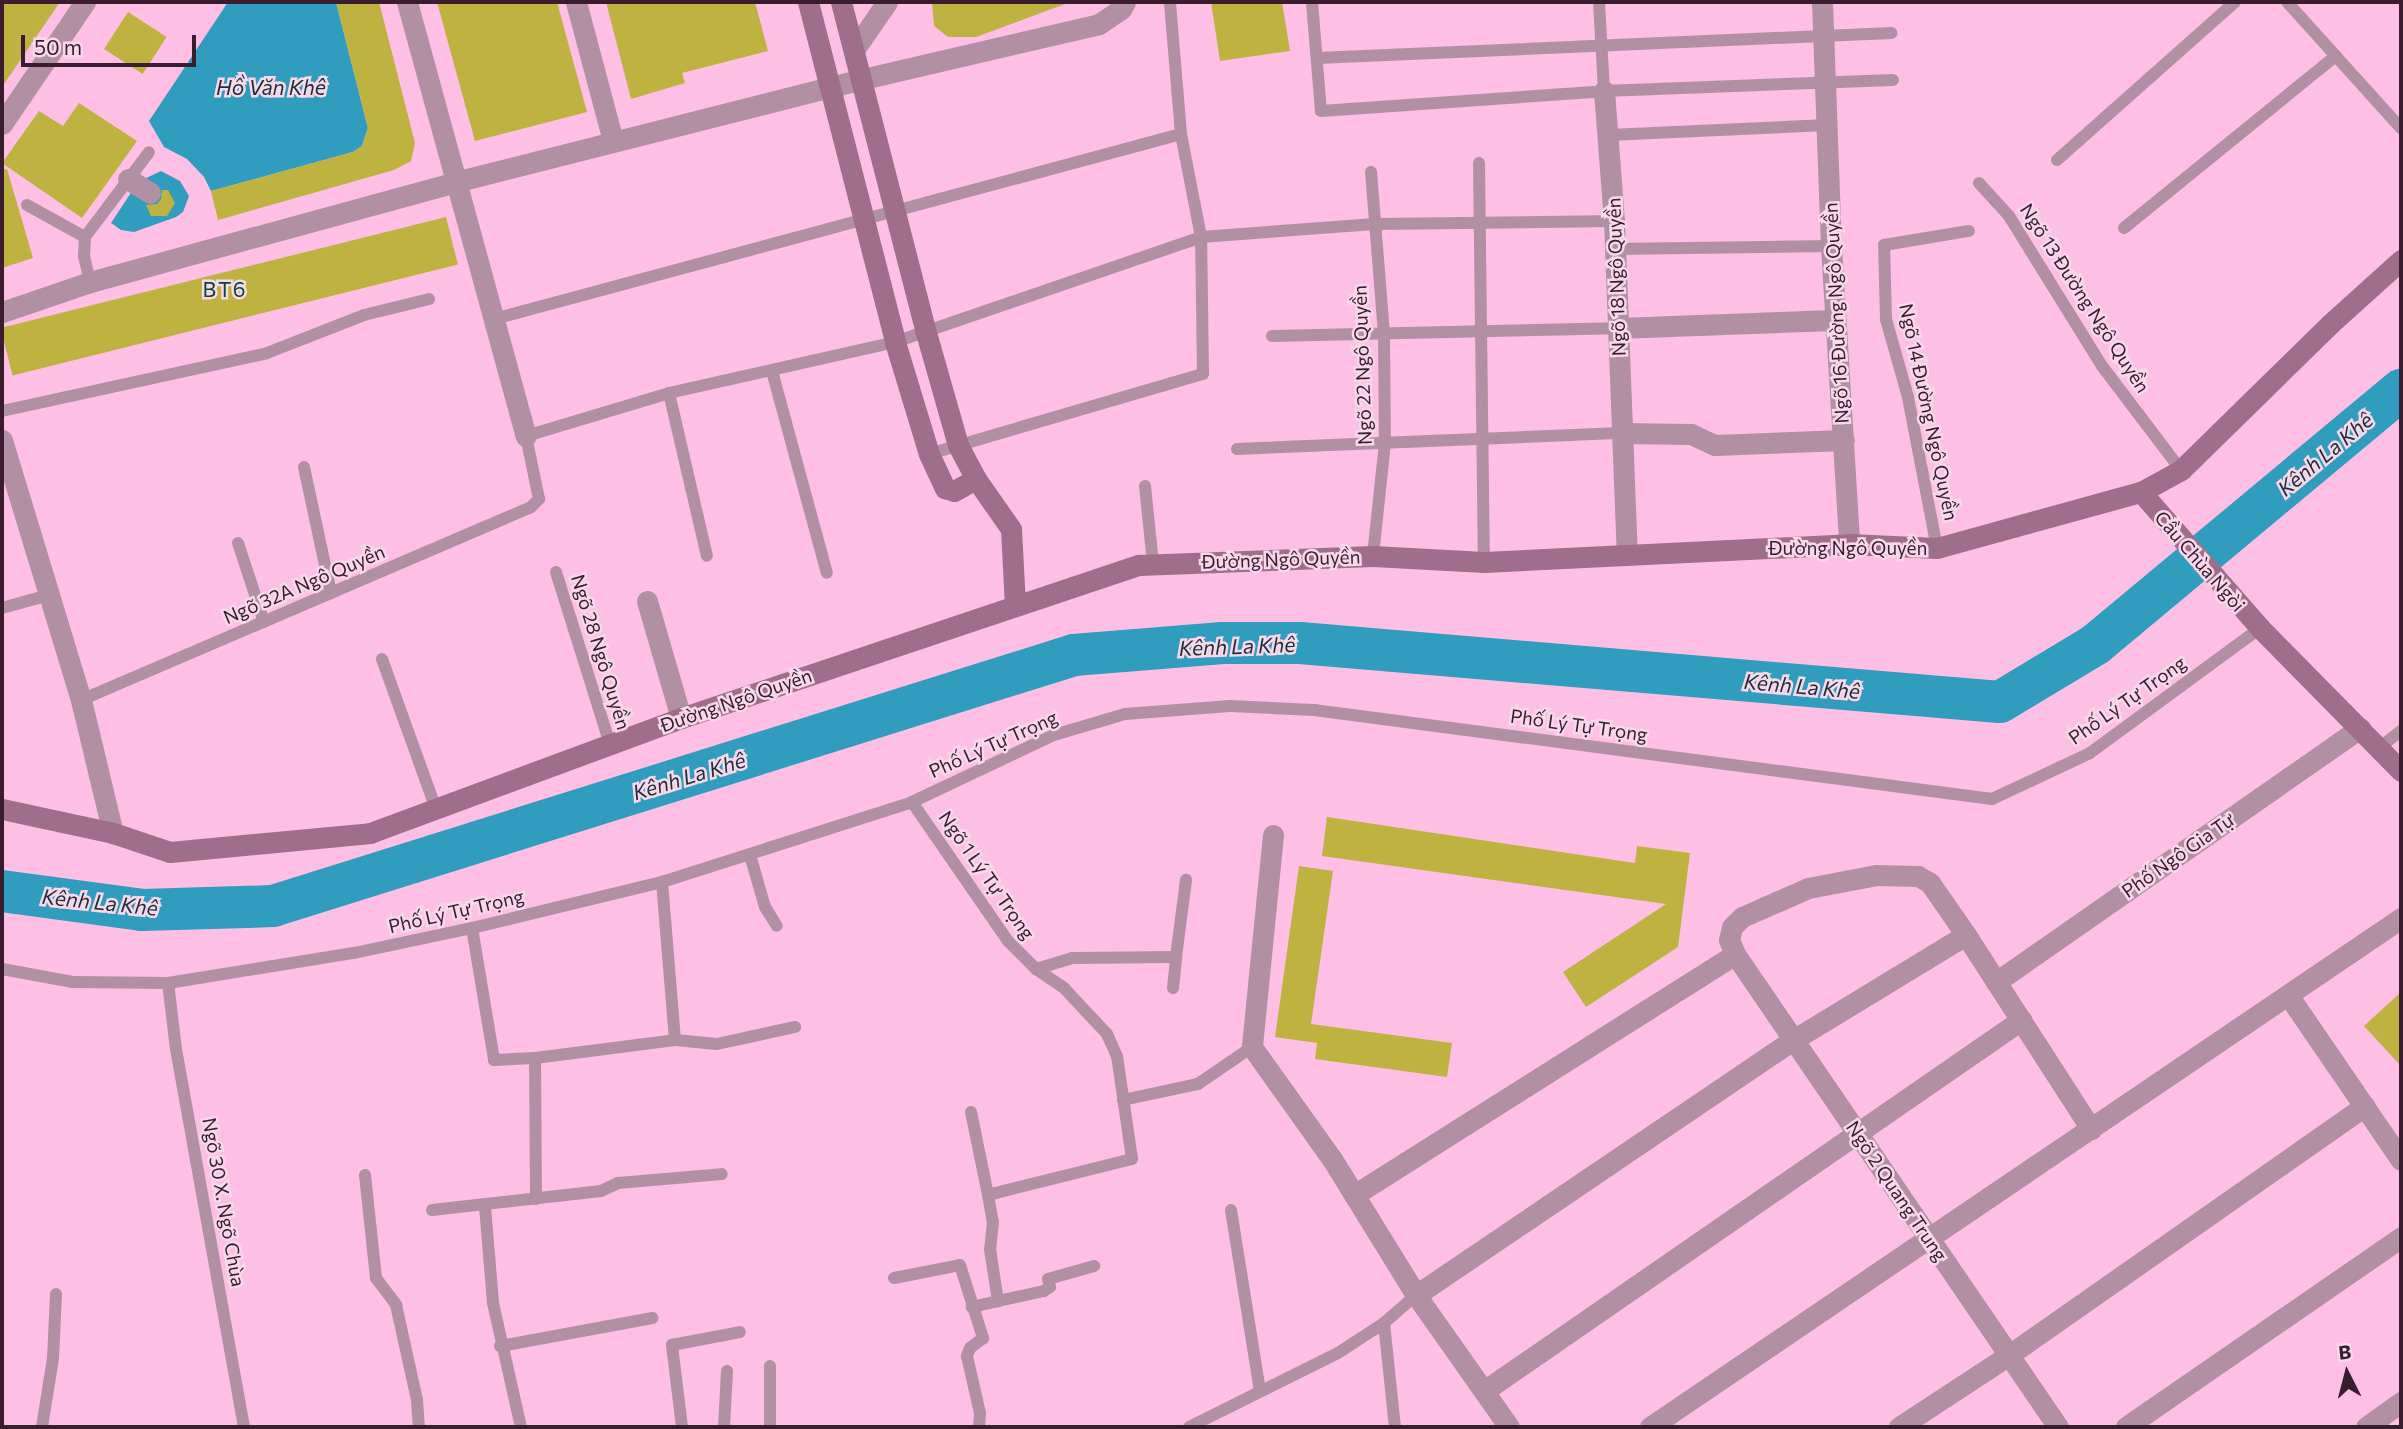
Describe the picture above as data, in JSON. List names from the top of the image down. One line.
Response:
{"streets":{"street":["Ngõ 18 Ngô Quyền","Ngõ 16 Đường Ngô Quyền","Đường Ngô Quyền","Cầu Chùa Ngòi","Phố Ngô Gia Tự","Ngõ 2 Quang Trung"],"lane":["Ngõ 13 Đường Ngô Quyền","Ngõ 22 Ngô Quyền","Ngõ 14 Đường Ngô Quyền","Ngõ 32A Ngô Quyền","Ngõ 28 Ngô Quyền","Phố Lý Tự Trọng","Ngõ 1 Lý Tự Trọng","Ngõ 30 X. Ngõ Chùa"]},"crossings":[["Ngõ 18 Ngô Quyền","Đường Ngô Quyền"],["Ngõ 13 Đường Ngô Quyền","Đường Ngô Quyền"],["Ngõ 16 Đường Ngô Quyền","Đường Ngô Quyền"],["Ngõ 22 Ngô Quyền","Đường Ngô Quyền"],["Ngõ 14 Đường Ngô Quyền","Đường Ngô Quyền"],["Đường Ngô Quyền","Cầu Chùa Ngòi"],["Đường Ngô Quyền","Ngõ 28 Ngô Quyền"],["Cầu Chùa Ngòi","Phố Lý Tự Trọng"],["Cầu Chùa Ngòi","Phố Ngô Gia Tự"],["Phố Lý Tự Trọng","Ngõ 1 Lý Tự Trọng"],["Phố Lý Tự Trọng","Ngõ 30 X. Ngõ Chùa"]],"districts":["BT6"],"water":["Hồ Văn Khê","Kênh La Khê"],"scale_bar":"50 m","north":"top"}
